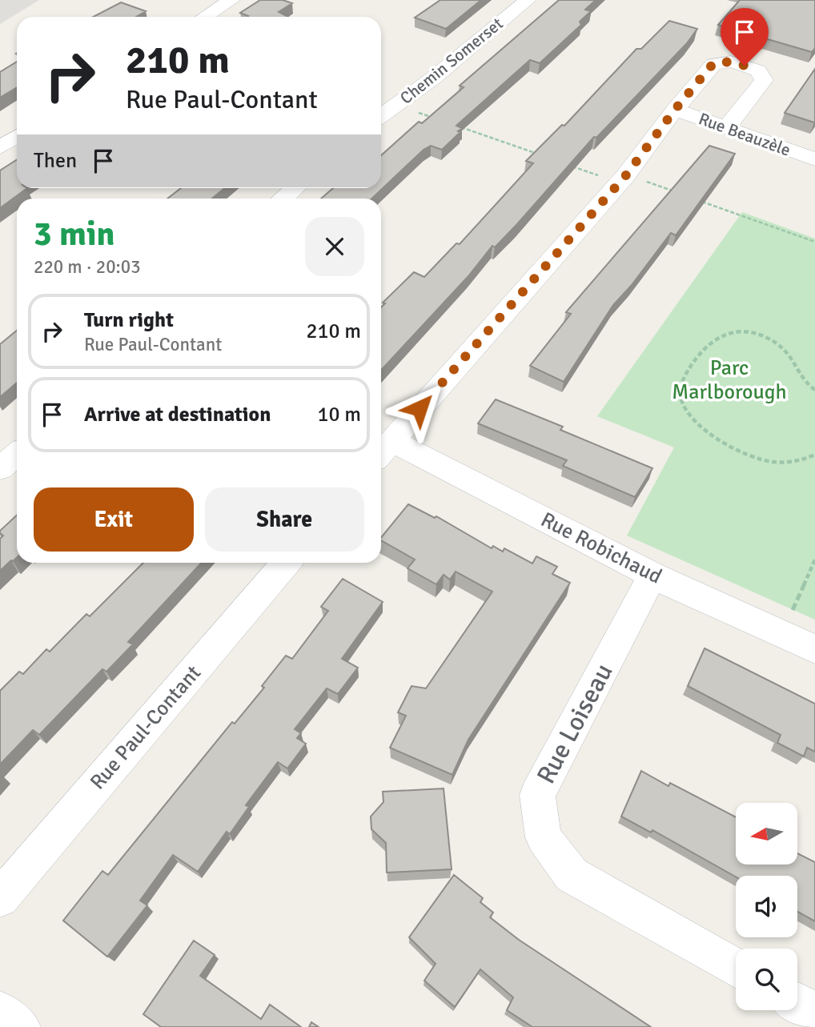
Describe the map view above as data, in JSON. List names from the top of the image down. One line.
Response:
{"streets":{"street":["Chemin Somerset","Rue Beauzèle","Rue Robichaud","Rue Loiseau","Rue Paul-Contant"]},"crossings":[["Rue Robichaud","Rue Loiseau"]],"parks":["Parc Marlborough"],"north":"left","page":{"turn":["210 m","Rue Paul-Contant"],"then":"Then","heading":["3 min","220 m · 20:03"],"list":[{"name":"Turn right","note":"Rue Paul-Contant","value":"210 m"},{"name":"Arrive at destination","value":"10 m"}],"buttons":["Exit","Share"]}}
